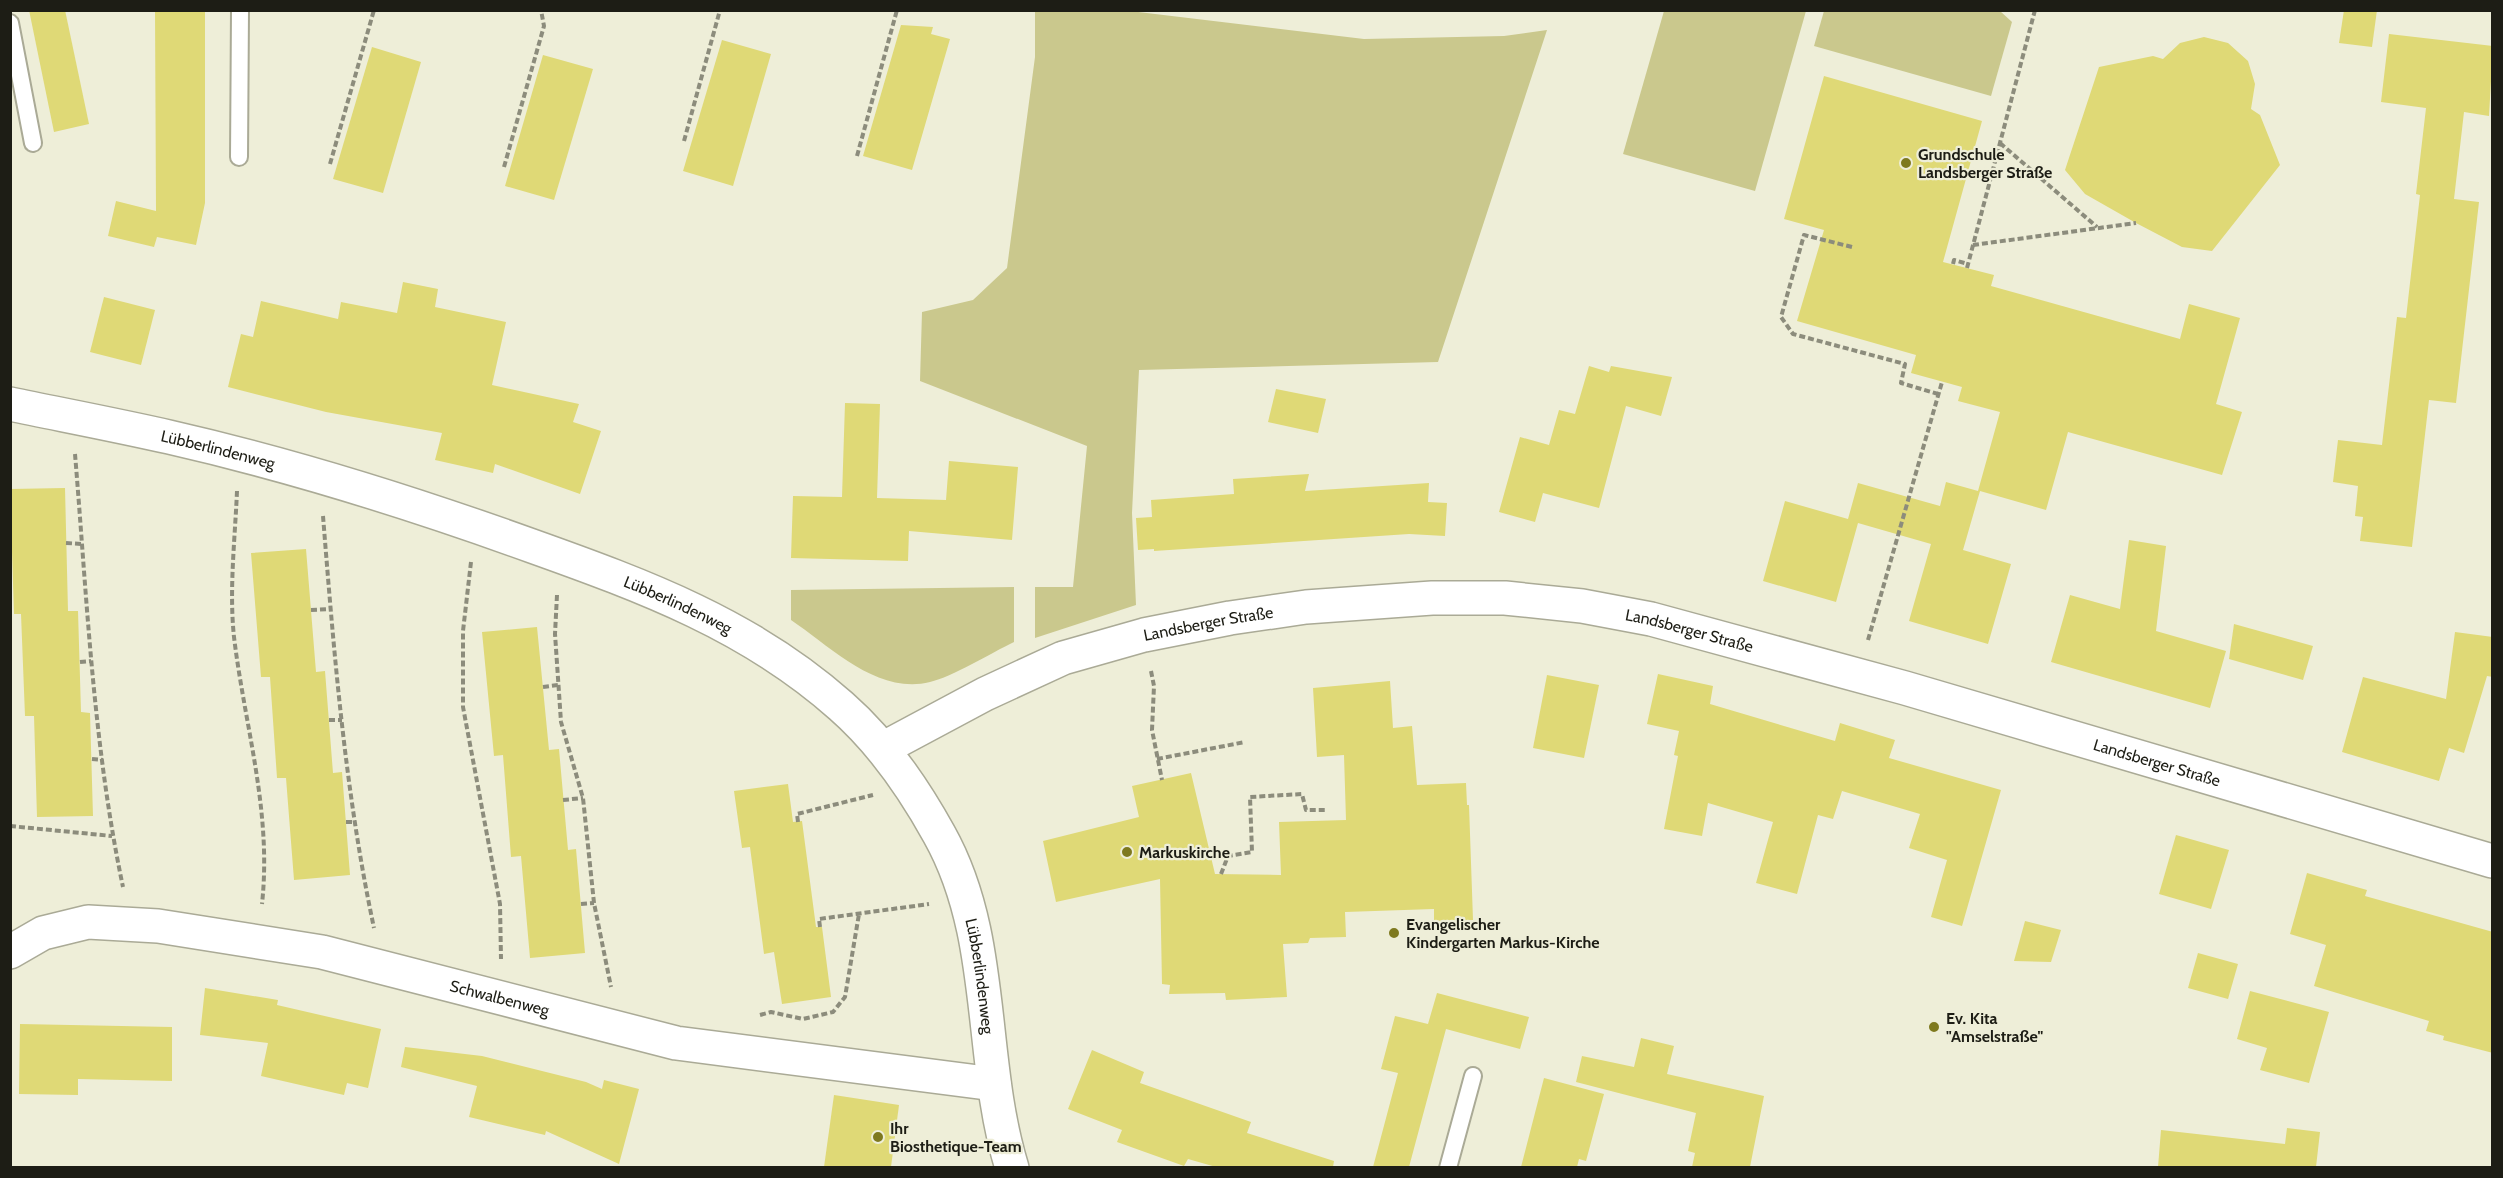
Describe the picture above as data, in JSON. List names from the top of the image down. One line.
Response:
{"streets":{"street":["Lübberlindenweg","Landsberger Straße","Schwalbenweg"]},"crossings":[["Lübberlindenweg","Landsberger Straße"],["Lübberlindenweg","Schwalbenweg"]],"places":["Grundschule Landsberger Straße","Markuskirche","Evangelischer Kindergarten Markus-Kirche","Ev. Kita \"Amselstraße\"","Ihr Biosthetique-Team"]}
